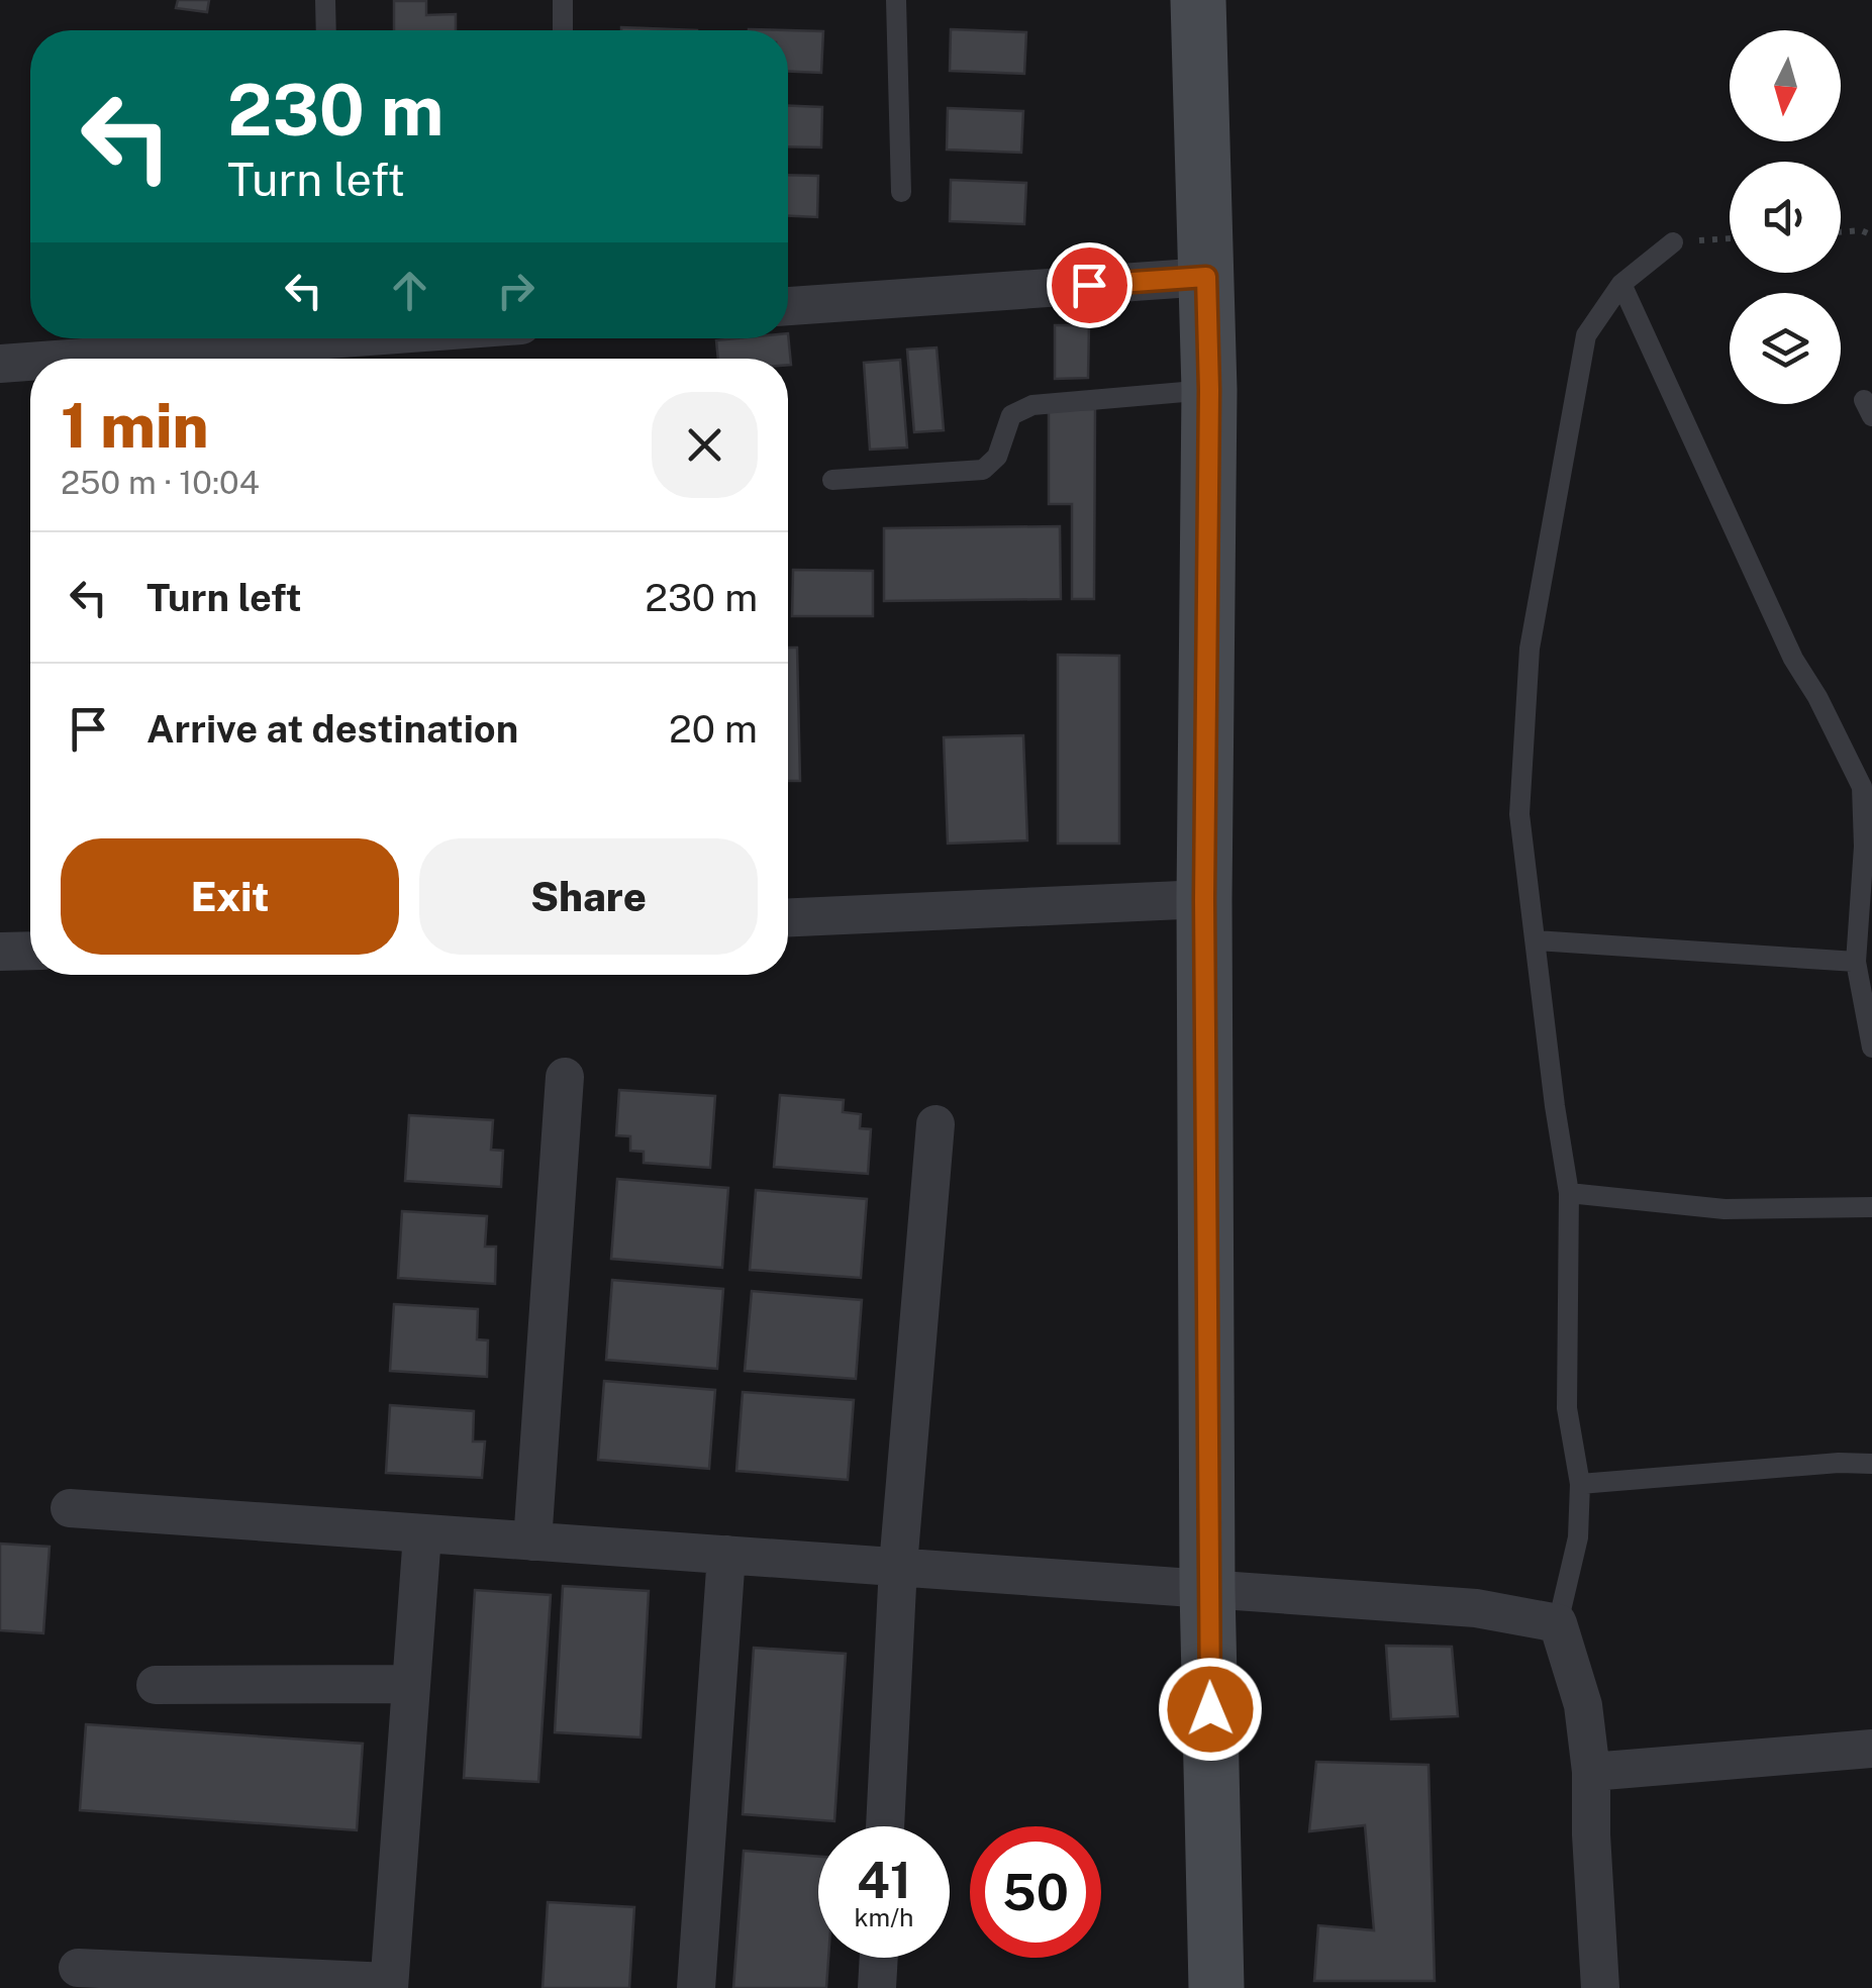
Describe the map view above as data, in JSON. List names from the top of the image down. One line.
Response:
{"north":"bottom","page":{"turn":["230 m","Turn left"],"heading":["1 min","250 m · 10:04"],"list":[{"name":"Turn left","value":"230 m"},{"name":"Arrive at destination","value":"20 m"}],"buttons":["Exit","Share"],"speed":"41 km/h","limit":"50"}}
